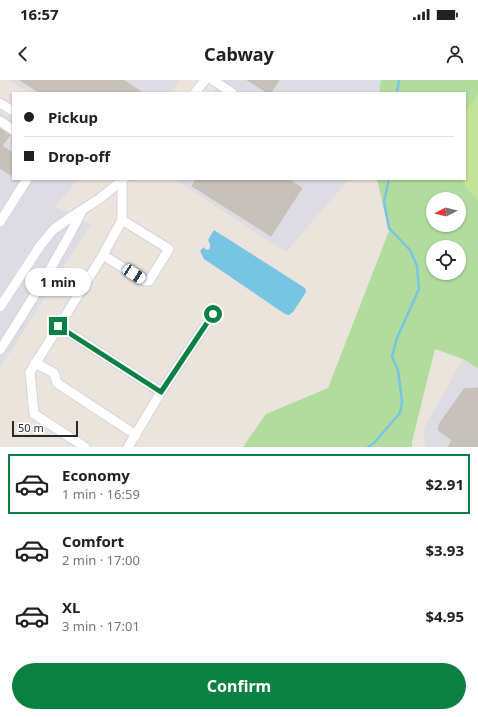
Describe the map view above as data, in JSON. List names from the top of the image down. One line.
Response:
{"scale_bar":"50 m","north":"left","page":{"status":"16:57","header":"Cabway","banner":["Pickup","Drop-off"],"bubble":"1 min","scale":"50 m","list":[{"name":"Economy","note":"1 min · 16:59","value":"$2.91"},{"name":"Comfort","note":"2 min · 17:00","value":"$3.93"},{"name":"XL","note":"3 min · 17:01","value":"$4.95"}],"buttons":"Confirm"}}
